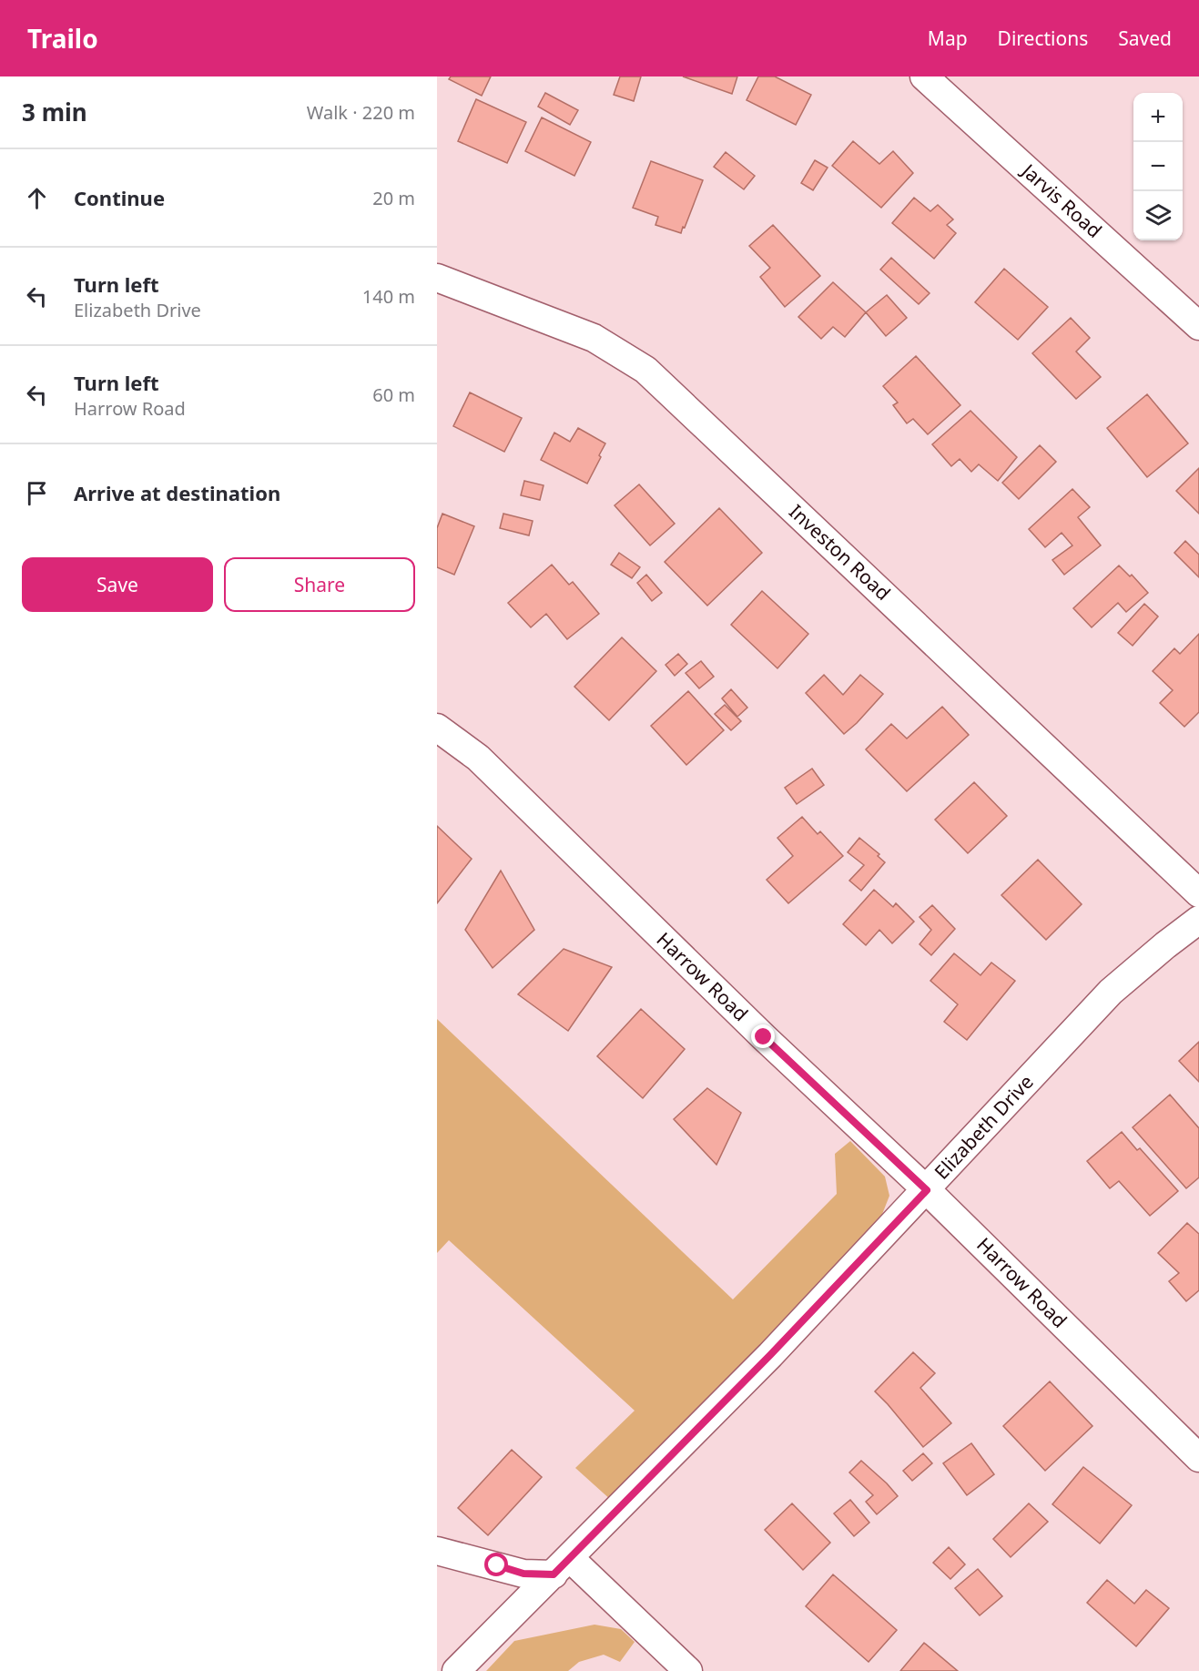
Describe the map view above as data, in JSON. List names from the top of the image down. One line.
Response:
{"streets":{"street":["Jarvis Road","Investon Road","Harrow Road","Elizabeth Drive"]},"crossings":[["Harrow Road","Elizabeth Drive"]],"page":{"header":"Trailo","nav":["Map","Directions","Saved"],"heading":["3 min","Walk · 220 m"],"map_buttons":["+","−"],"list":[["Continue","20 m"],["Turn left","Elizabeth Drive","140 m"],["Turn left","Harrow Road","60 m"],"Arrive at destination"],"buttons":["Save","Share"]}}
